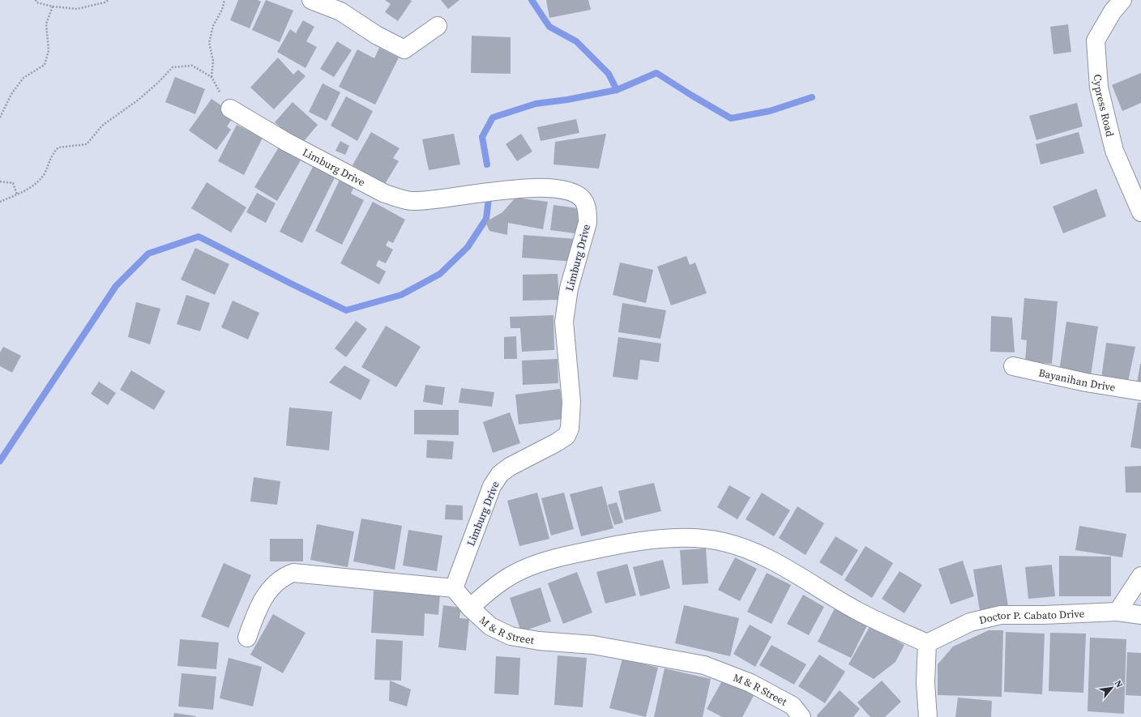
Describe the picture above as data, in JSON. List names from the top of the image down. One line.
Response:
{"streets":{"street":["Cypress Road","Limburg Drive","Bayanihan Drive","Doctor P. Cabato Drive","M & R Street"]},"crossings":[["Limburg Drive","M & R Street"]],"north":"top right"}
